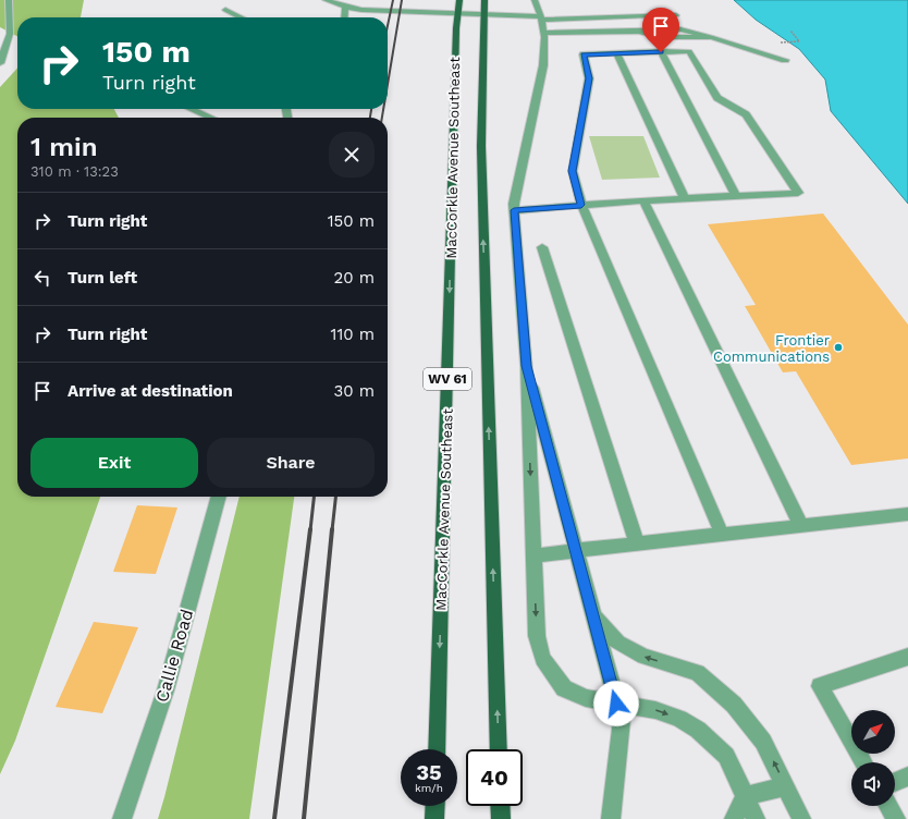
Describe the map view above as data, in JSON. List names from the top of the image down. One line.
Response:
{"streets":{"main road":["MacCorkle Avenue Southeast","WV 61"],"street":["Callie Road"]},"places":["Frontier Communications"],"north":"top right","page":{"turn":["150 m","Turn right"],"heading":["1 min","310 m · 13:23"],"list":[{"name":"Turn right","value":"150 m"},{"name":"Turn left","value":"20 m"},{"name":"Turn right","value":"110 m"},{"name":"Arrive at destination","value":"30 m"}],"buttons":["Exit","Share"],"speed":"35 km/h","limit":"40"}}
